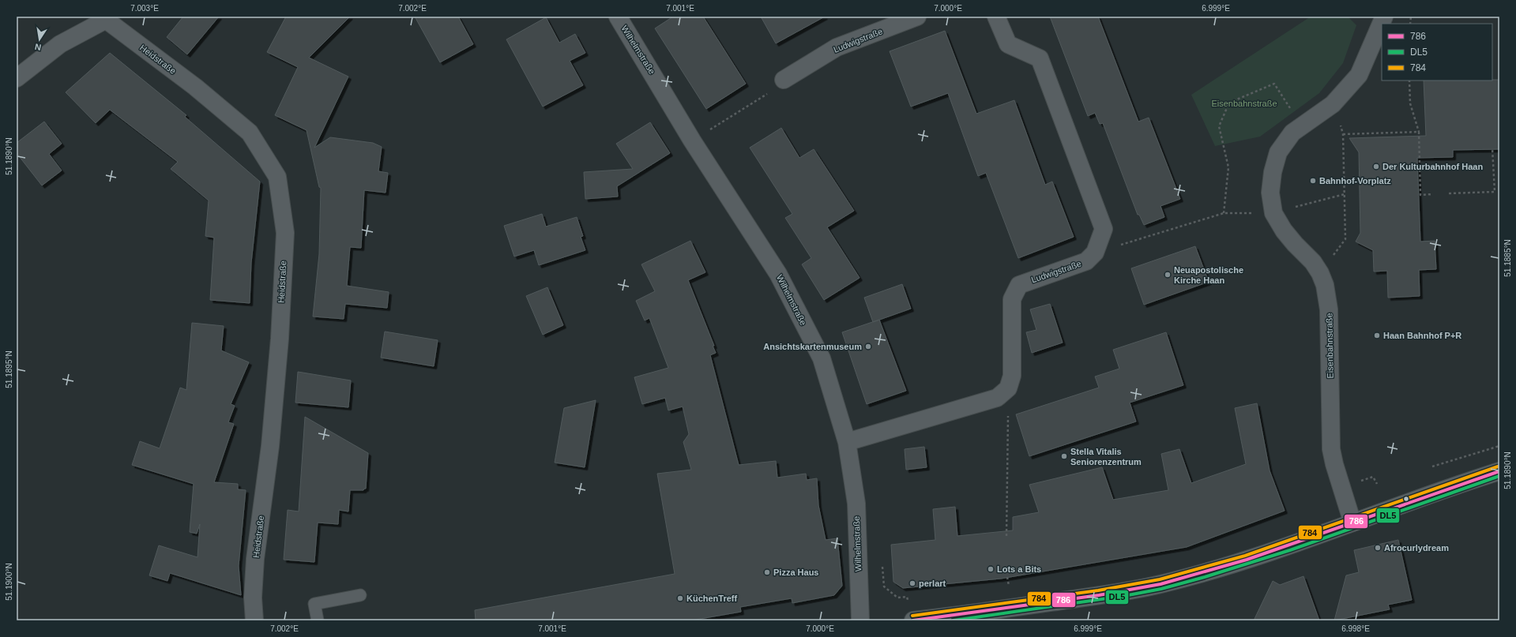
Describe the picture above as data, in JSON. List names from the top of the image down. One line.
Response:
{"streets":{"street":["Ludwigstraße","Wilhelmstraße","Heidstraße","Eisenbahnstraße"]},"parks":["Eisenbahnstraße"],"places":["Der Kulturbahnhof Haan","Bahnhof-Vorplatz","Neuapostolische Kirche Haan","Haan Bahnhof P+R","Ansichtskartenmuseum","Stella Vitalis Seniorenzentrum","Afrocurlydream","Lots a Bits","Pizza Haus","perlart","KüchenTreff"],"lines":["transit line 784","transit line 786","transit line DL5"],"legend":["786","DL5","784"],"north":"bottom","coordinates":["7.003°E","7.002°E","7.001°E","7.000°E","6.999°E","51.1890°N","51.1885°N","51.1895°N","51.1900°N","6.998°E"]}
